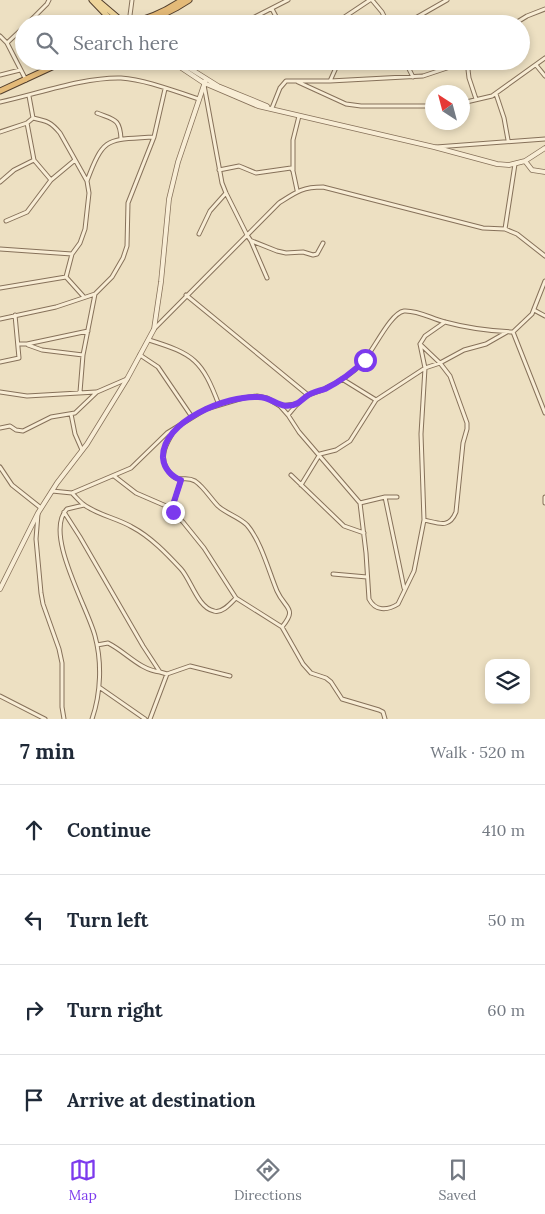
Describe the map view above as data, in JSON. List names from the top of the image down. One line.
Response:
{"north":"top left","page":{"search":"Search here","heading":["7 min","Walk · 520 m"],"list":[["Continue","410 m"],["Turn left","50 m"],["Turn right","60 m"],"Arrive at destination"],"nav":["Map","Directions","Saved"]}}
